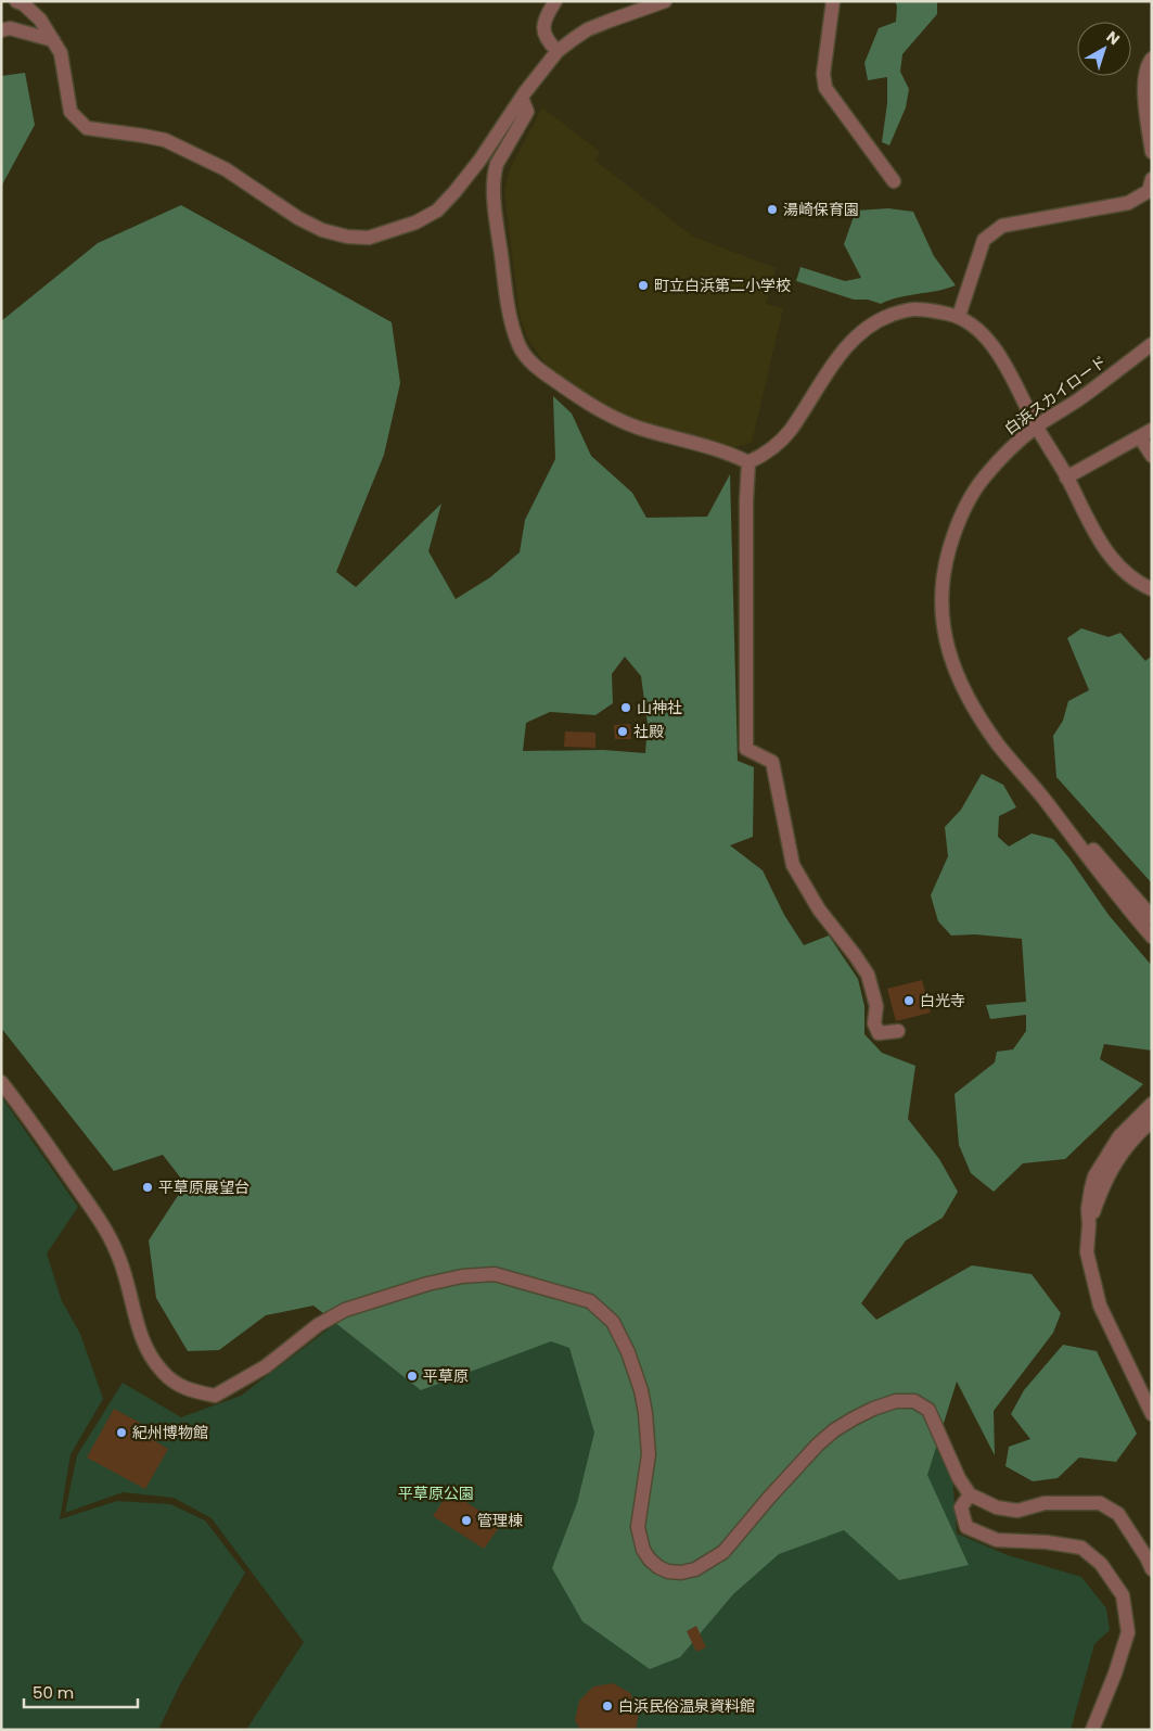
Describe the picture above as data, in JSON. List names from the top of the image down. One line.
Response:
{"streets":{"street":["白浜スカイロード"]},"parks":["平草原公園"],"places":["湯崎保育園","町立白浜第二小学校","山神社","社殿","白光寺","平草原展望台","平草原","紀州博物館","管理棟","白浜民俗温泉資料館"],"scale_bar":"50 m","north":"top right"}
